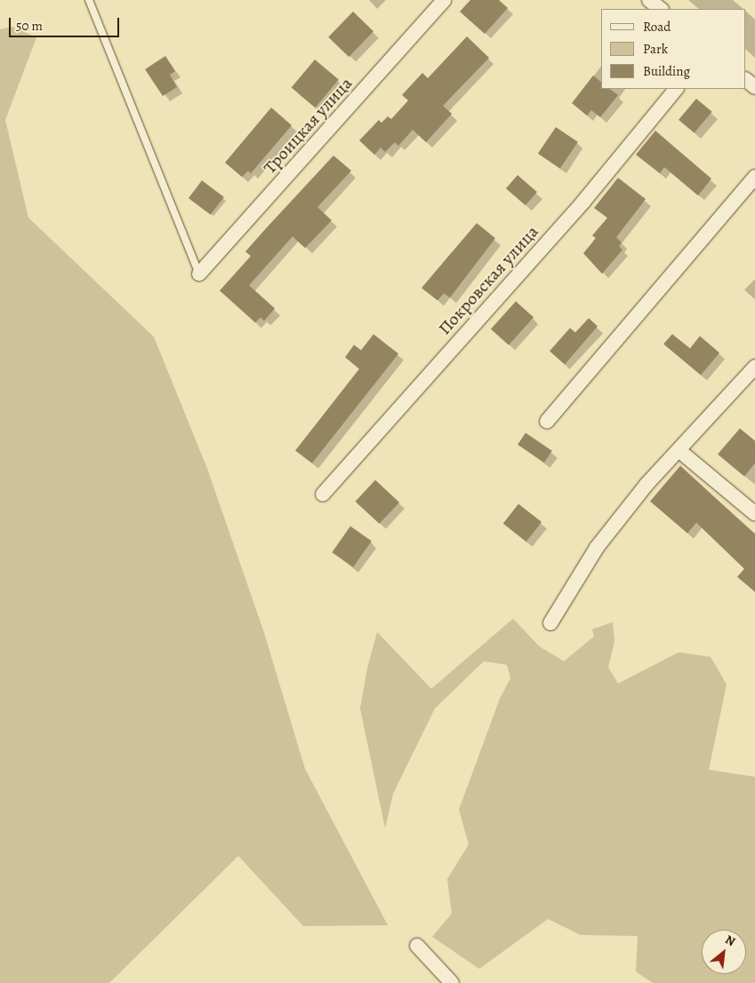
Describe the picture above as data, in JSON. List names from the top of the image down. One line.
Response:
{"streets":{"street":["Троицкая улица","Покровская улица"]},"legend":["Road","Park","Building"],"scale_bar":"50 m","north":"top right"}
